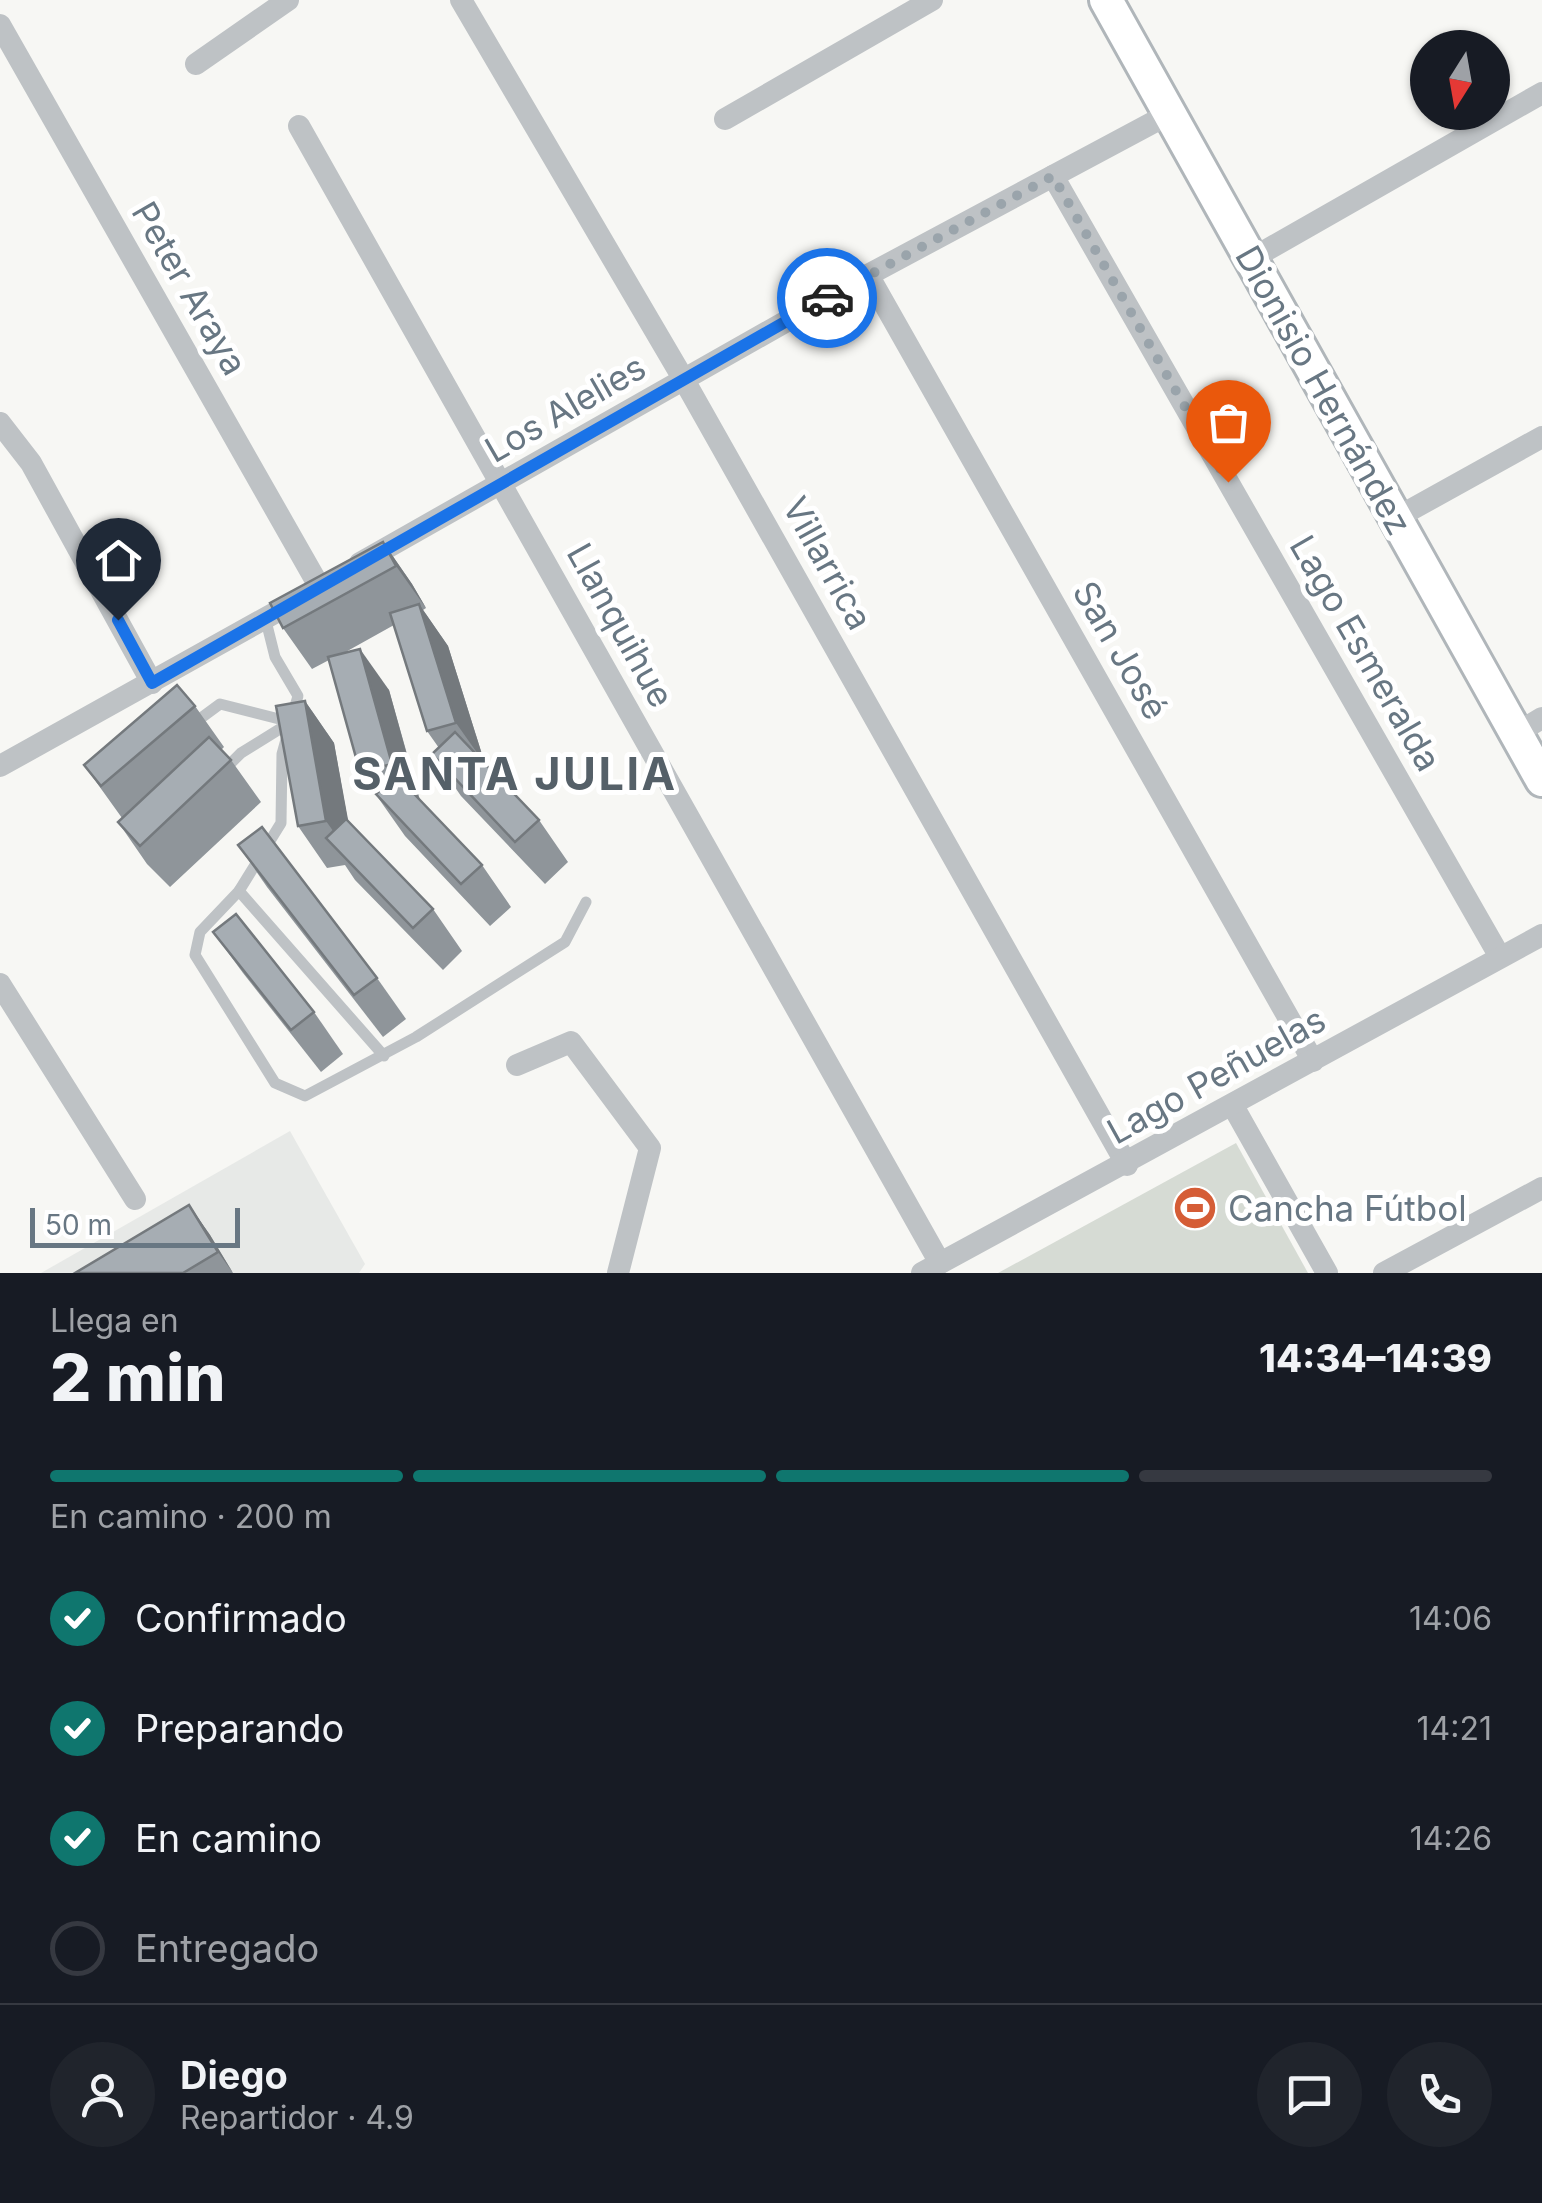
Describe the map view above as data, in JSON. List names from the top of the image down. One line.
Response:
{"streets":{"street":["Peter Araya","Dionisio Hernández","Los Alelies","Villarrica","Llanquihue","San José","Lago Esmeralda","Lago Peñuelas"]},"crossings":[["Peter Araya","Los Alelies"],["Dionisio Hernández","Los Alelies"],["Los Alelies","Villarrica"],["Los Alelies","Llanquihue"],["Los Alelies","San José"],["Los Alelies","Lago Esmeralda"],["Villarrica","Lago Peñuelas"],["Llanquihue","Lago Peñuelas"],["San José","Lago Peñuelas"],["Lago Esmeralda","Lago Peñuelas"]],"districts":["SANTA JULIA"],"places":{"sports":["Cancha Fútbol"]},"scale_bar":"50 m","north":"bottom","page":{"scale":"50 m","heading":["2 min","Llega en","14:34–14:39"],"panel":["Diego","Repartidor · 4.9"],"bar":"En camino · 200 m","list":[["Confirmado","14:06"],["Preparando","14:21"],["En camino","14:26"],"Entregado"]}}
